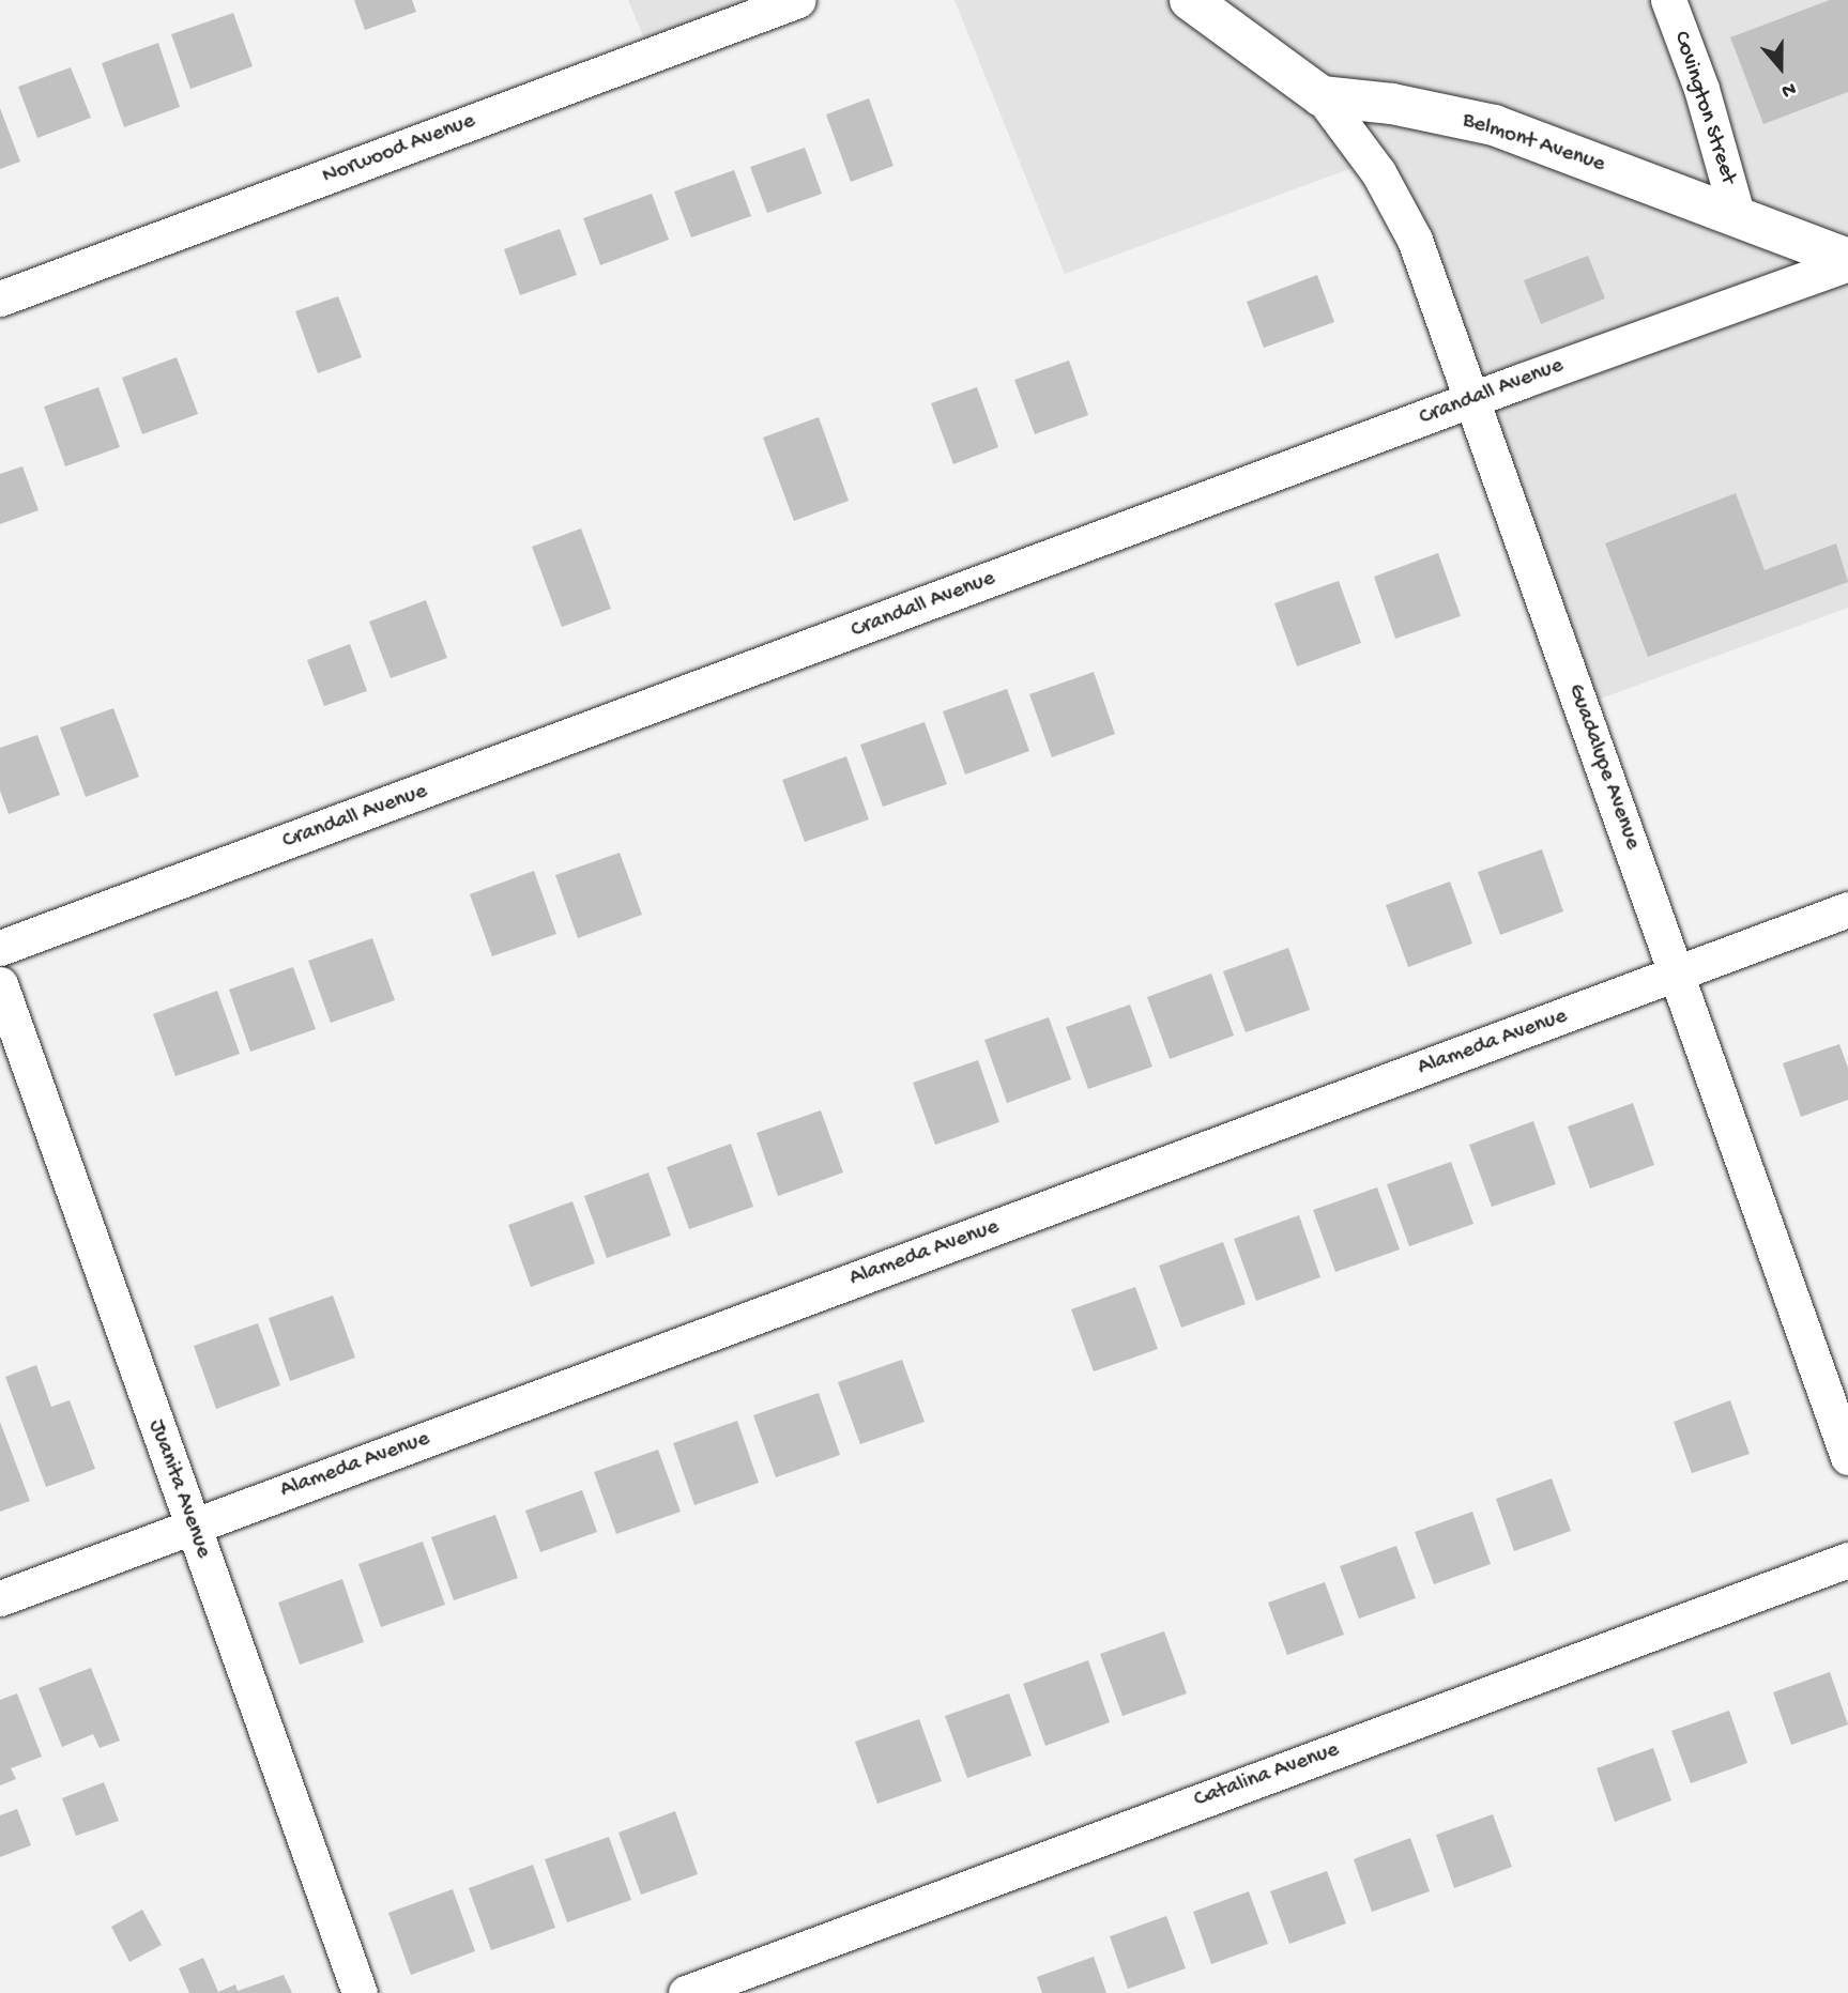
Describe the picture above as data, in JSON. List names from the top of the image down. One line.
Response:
{"streets":{"main road":["Belmont Avenue"],"street":["Covington Street","Norwood Avenue","Crandall Avenue","Guadalupe Avenue","Alameda Avenue","Juanita Avenue","Catalina Avenue"]},"crossings":[["Covington Street","Belmont Avenue"],["Belmont Avenue","Crandall Avenue"],["Belmont Avenue","Guadalupe Avenue"],["Crandall Avenue","Guadalupe Avenue"],["Guadalupe Avenue","Alameda Avenue"],["Alameda Avenue","Juanita Avenue"]],"north":"bottom"}
